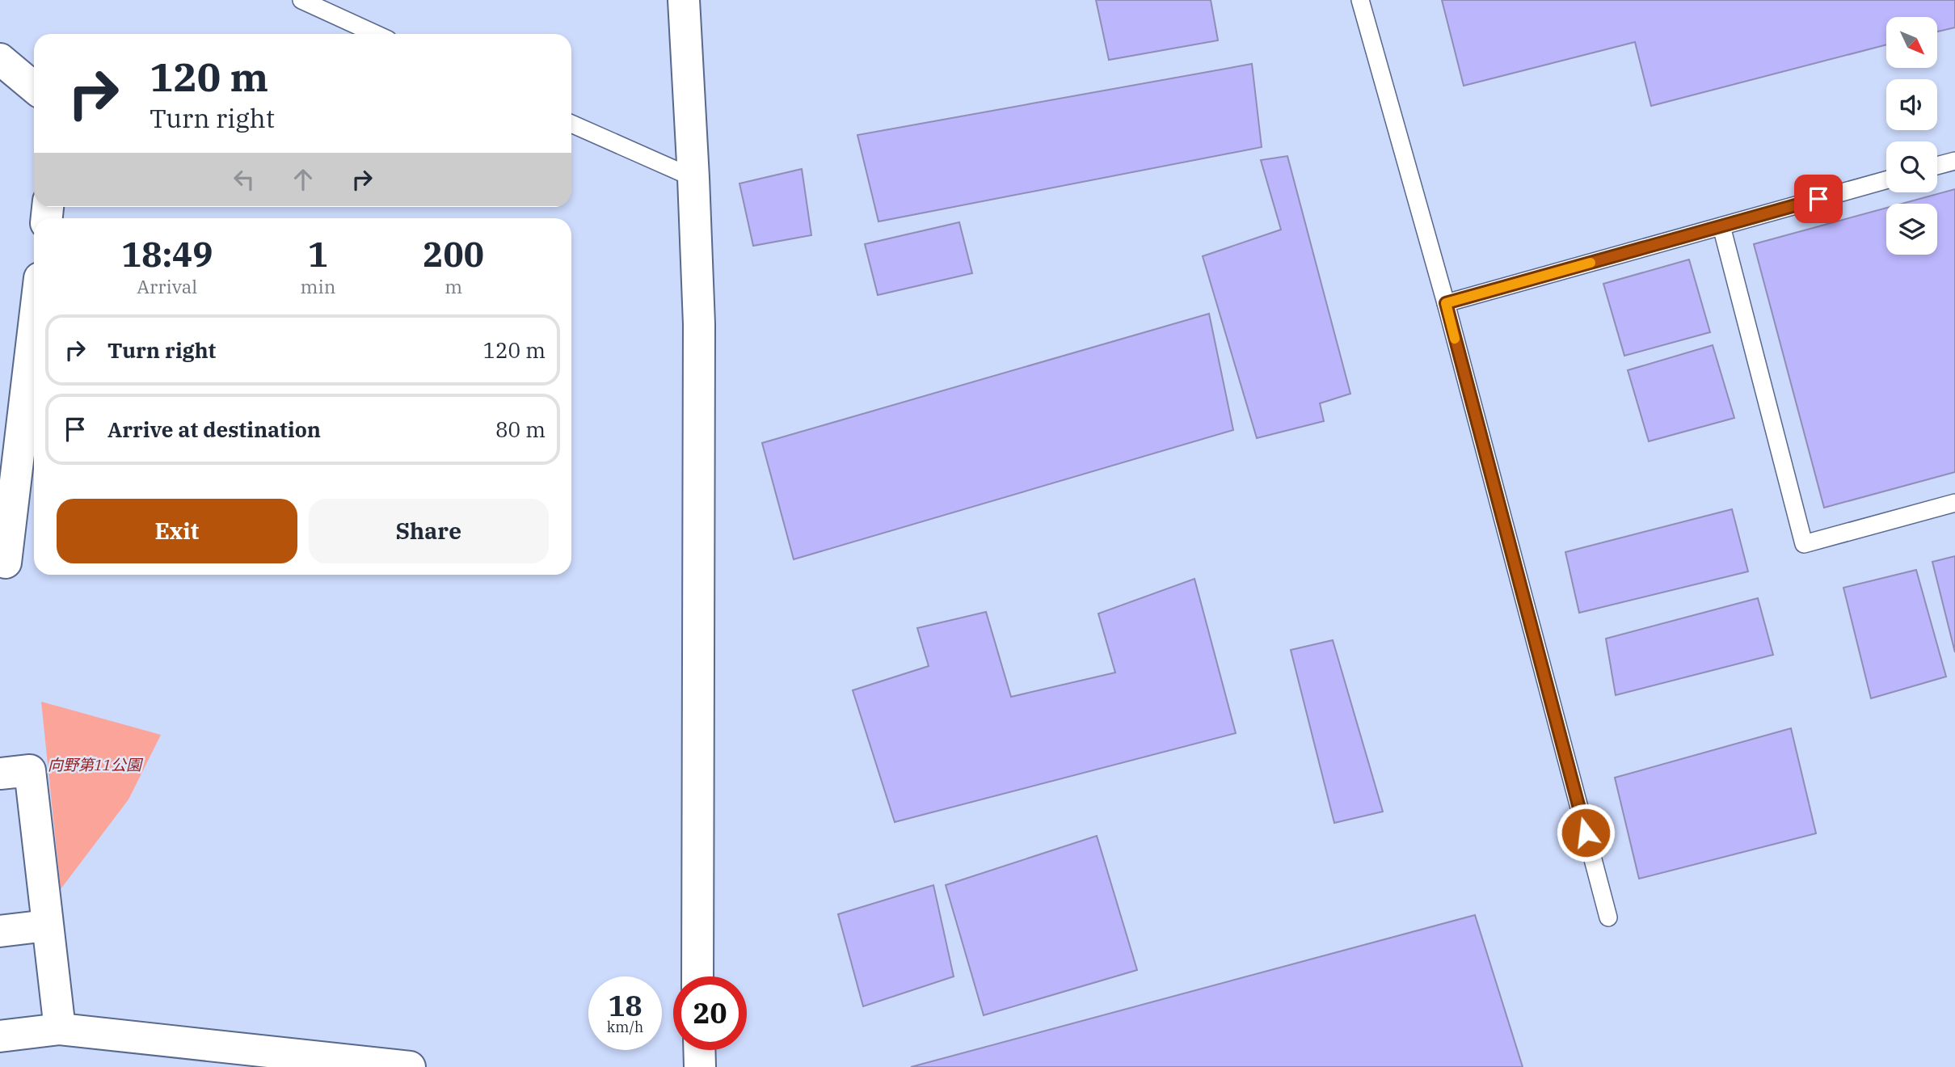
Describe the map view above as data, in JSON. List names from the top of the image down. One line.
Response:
{"parks":["向野第11公園"],"north":"bottom right","page":{"turn":["120 m","Turn right"],"eta":["18:49","Arrival","1","min","200","m"],"list":[{"name":"Turn right","value":"120 m"},{"name":"Arrive at destination","value":"80 m"}],"buttons":["Exit","Share"],"speed":"18 km/h","limit":"20"}}
